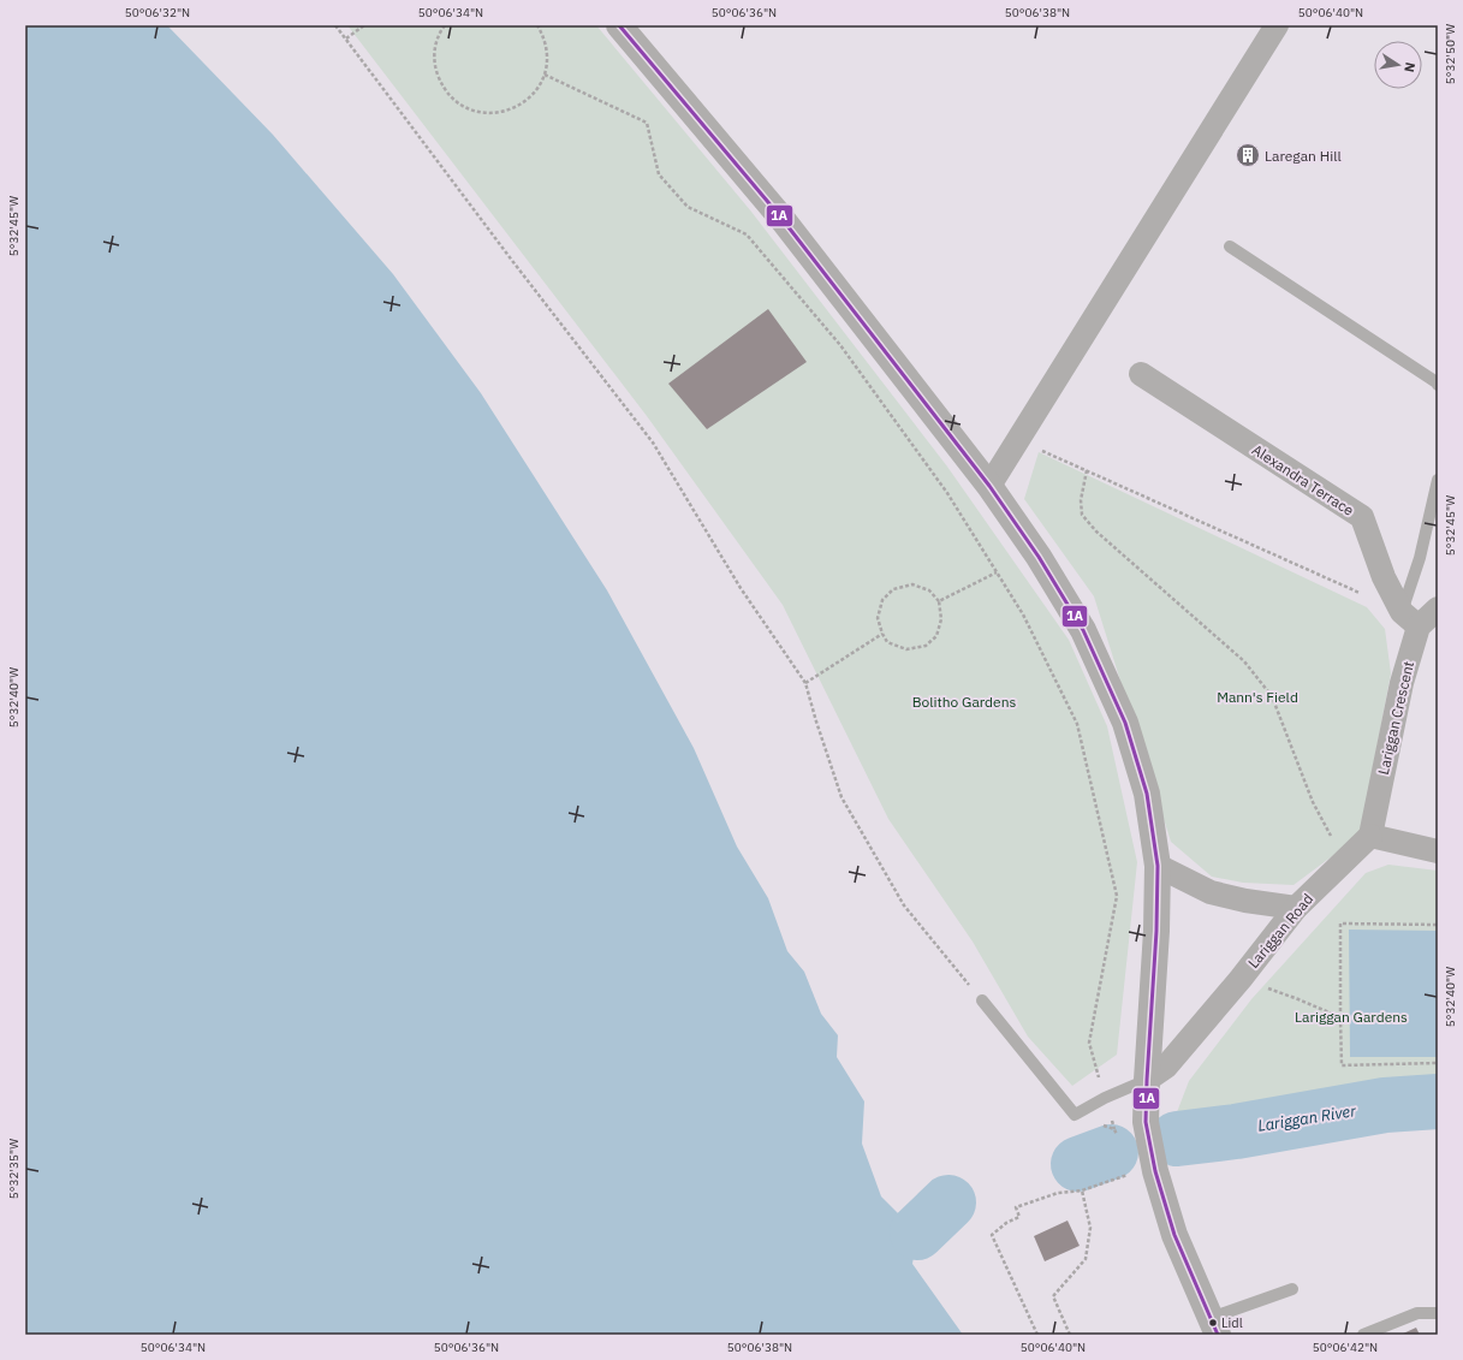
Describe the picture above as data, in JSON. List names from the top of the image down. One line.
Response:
{"streets":{"street":["Alexandra Terrace","Lariggan Crescent","Lariggan Road"]},"crossings":[["Alexandra Terrace","Lariggan Crescent"],["Lariggan Crescent","Lariggan Road"]],"water":["Lariggan River"],"parks":["Mann's Field","Bolitho Gardens","Lariggan Gardens"],"places":{"building":["Laregan Hill"],"other":["Lidl"]},"lines":["transit line 1A"],"north":"right","coordinates":["50°06'32\"N","50°06'34\"N","50°06'36\"N","50°06'38\"N","50°06'40\"N","5°32'50\"W","5°32'45\"W","5°32'40\"W","5°32'35\"W","50°06'42\"N"]}
